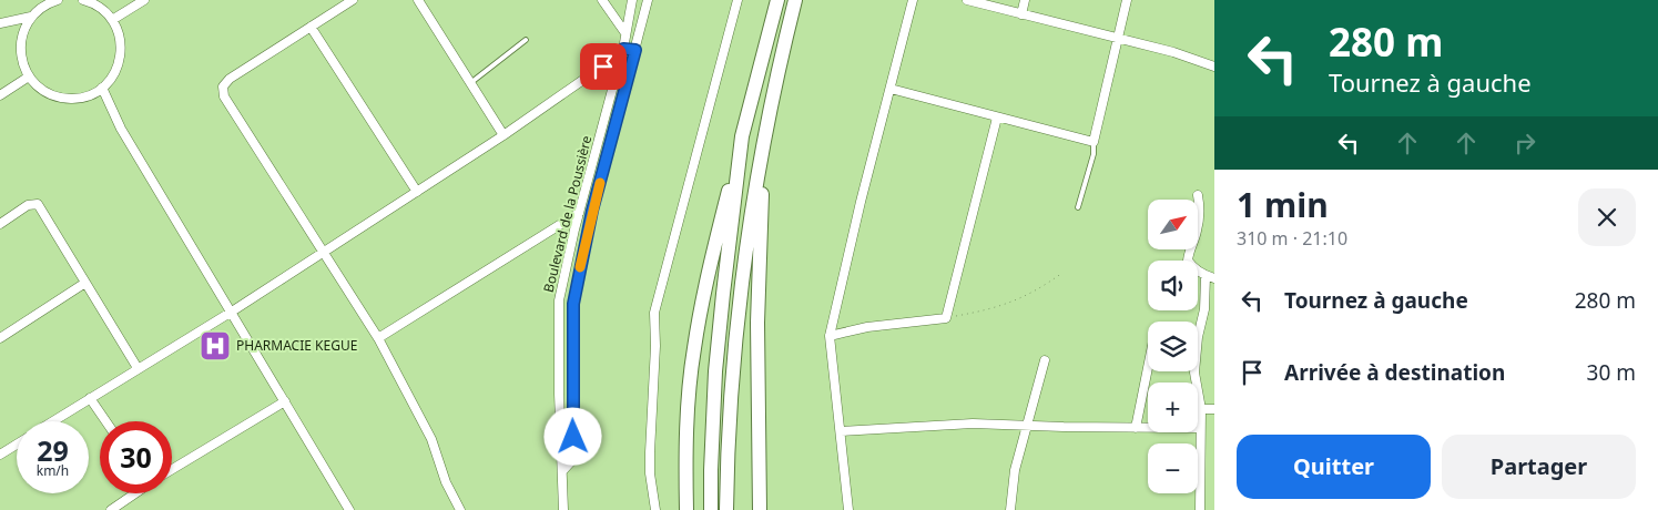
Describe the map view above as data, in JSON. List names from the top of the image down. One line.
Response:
{"streets":{"street":["Boulevard de la Poussière"]},"places":{"hospital":["PHARMACIE KEGUE"]},"north":"top right","page":{"turn":["280 m","Tournez à gauche"],"heading":["1 min","310 m · 21:10"],"map_buttons":["+","−"],"list":[{"name":"Tournez à gauche","value":"280 m"},{"name":"Arrivée à destination","value":"30 m"}],"speed":"29 km/h","limit":"30","buttons":["Quitter","Partager"]}}
